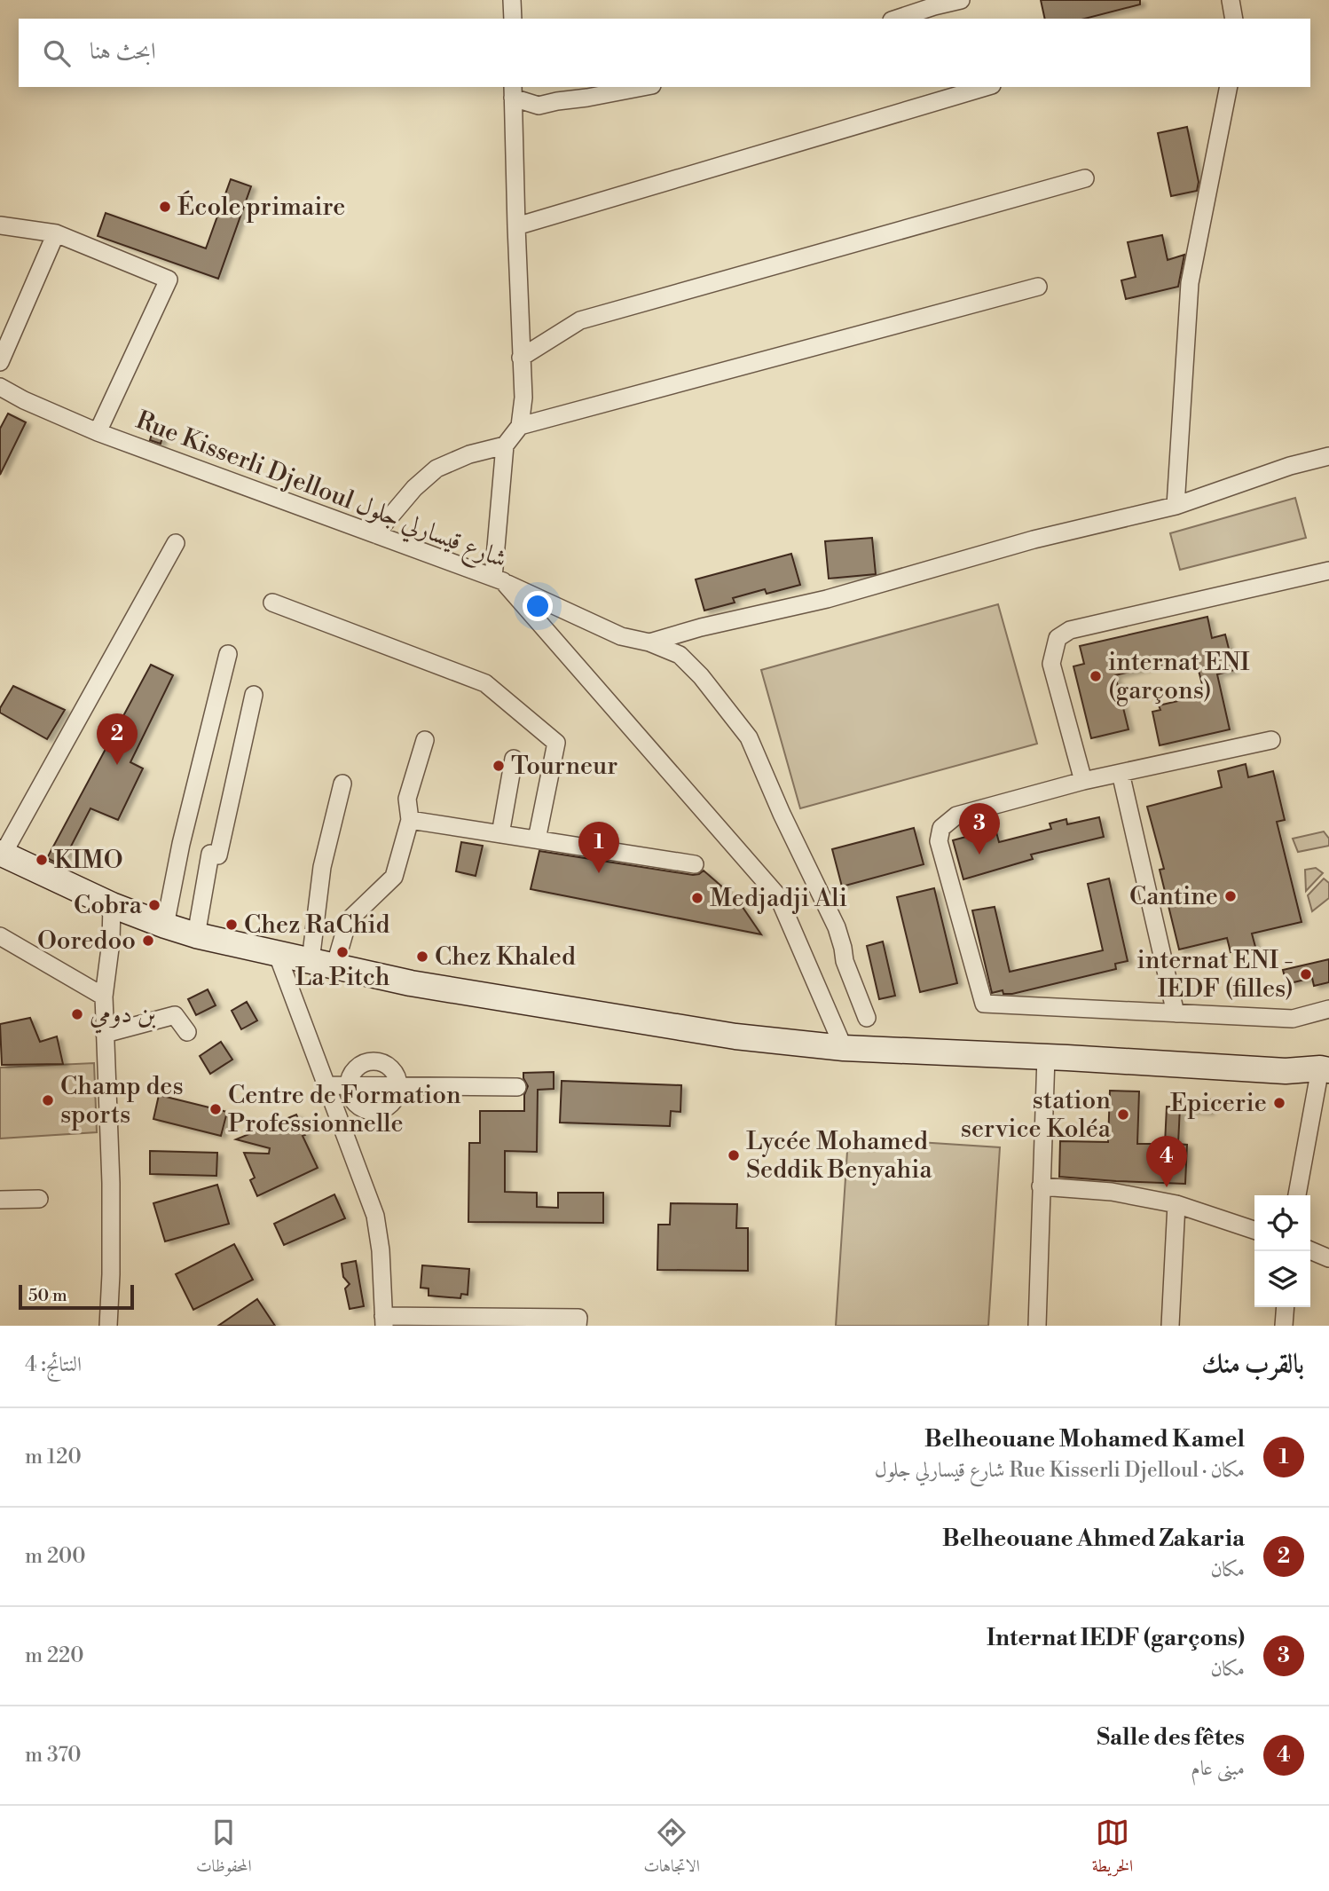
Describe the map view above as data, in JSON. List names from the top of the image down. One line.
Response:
{"streets":{"street":["Rue Kisserli Djelloul شارع قيسارلي جلول"]},"places":["École primaire","internat ENI (garçons)","Tourneur","KIMO","Cantine","Medjadji Ali","Cobra","Chez RaChid","Ooredoo","La Pitch","Chez Khaled","internat ENI - IEDF (filles)","بن دومي","Champ des sports","Epicerie","Centre de Formation Professionnelle","station service Koléa","Lycée Mohamed Seddik Benyahia"],"scale_bar":"50 m","page":{"search":"ابحث هنا","pins":["2","3","1","4"],"scale":"50 m","heading":["بالقرب منك","النتائج: 4"],"list":[{"mark":"1","name":"Belheouane Mohamed Kamel","note":"مكان · Rue Kisserli Djelloul شارع قيسارلي جلول","value":"120 m"},{"mark":"2","name":"Belheouane Ahmed Zakaria","note":"مكان","value":"200 m"},{"mark":"3","name":"Internat IEDF (garçons)","note":"مكان","value":"220 m"},{"mark":"4","name":"Salle des fêtes","note":"مبنى عام","value":"370 m"}],"nav":["الخريطة","الاتجاهات","المحفوظات"]}}
